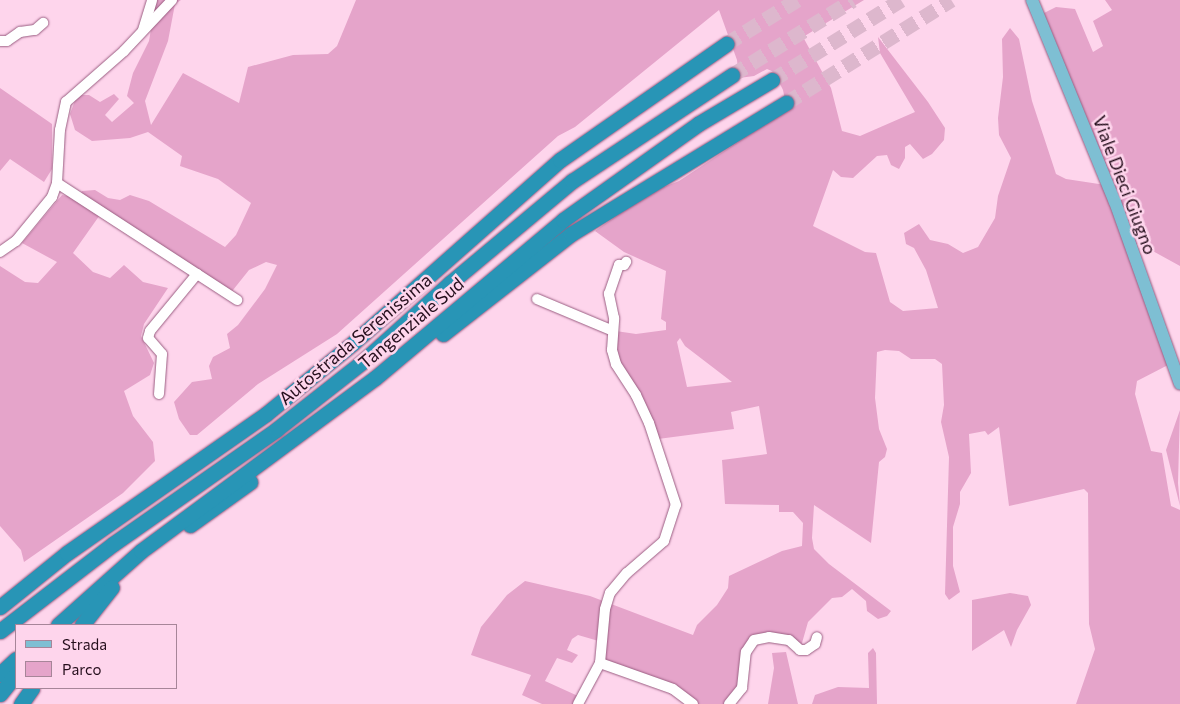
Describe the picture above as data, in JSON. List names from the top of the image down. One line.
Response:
{"streets":{"highway":["Tangenziale Sud","Autostrada Serenissima"],"main road":["Viale Dieci Giugno"]},"legend":["Strada","Parco"]}
